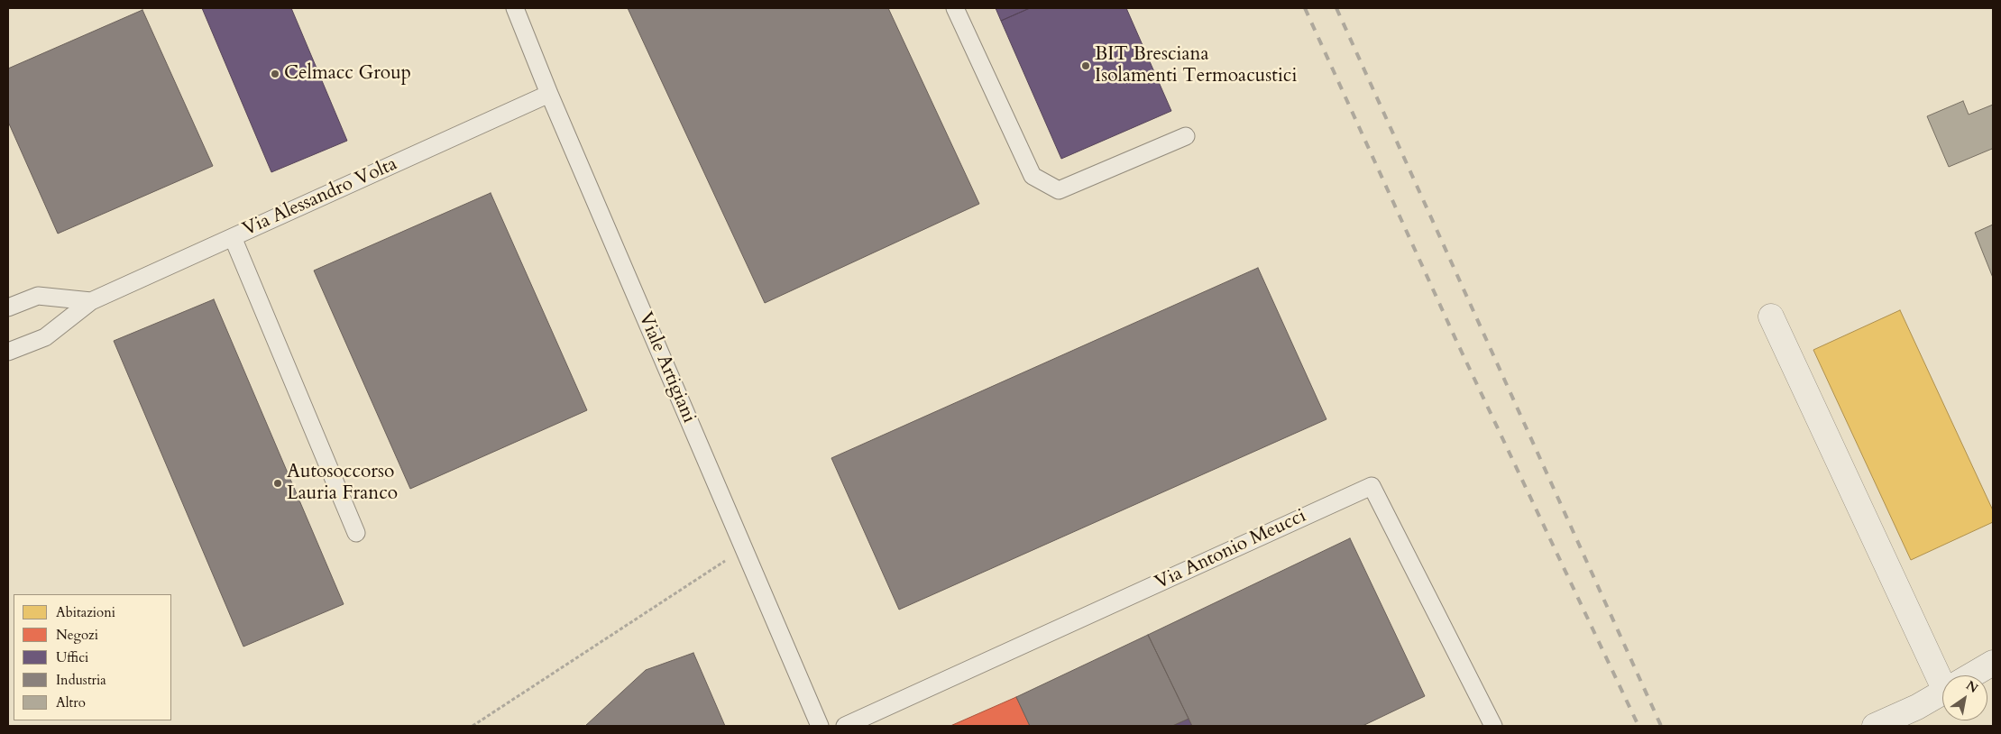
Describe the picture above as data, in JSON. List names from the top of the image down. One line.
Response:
{"streets":{"lane":["Via Alessandro Volta","Viale Artigiani","Via Antonio Meucci"]},"crossings":[["Via Alessandro Volta","Viale Artigiani"]],"places":["BIT Bresciana Isolamenti Termoacustici","Celmacc Group","Autosoccorso Lauria Franco"],"legend":["Abitazioni","Negozi","Uffici","Industria","Altro"],"north":"top right"}
